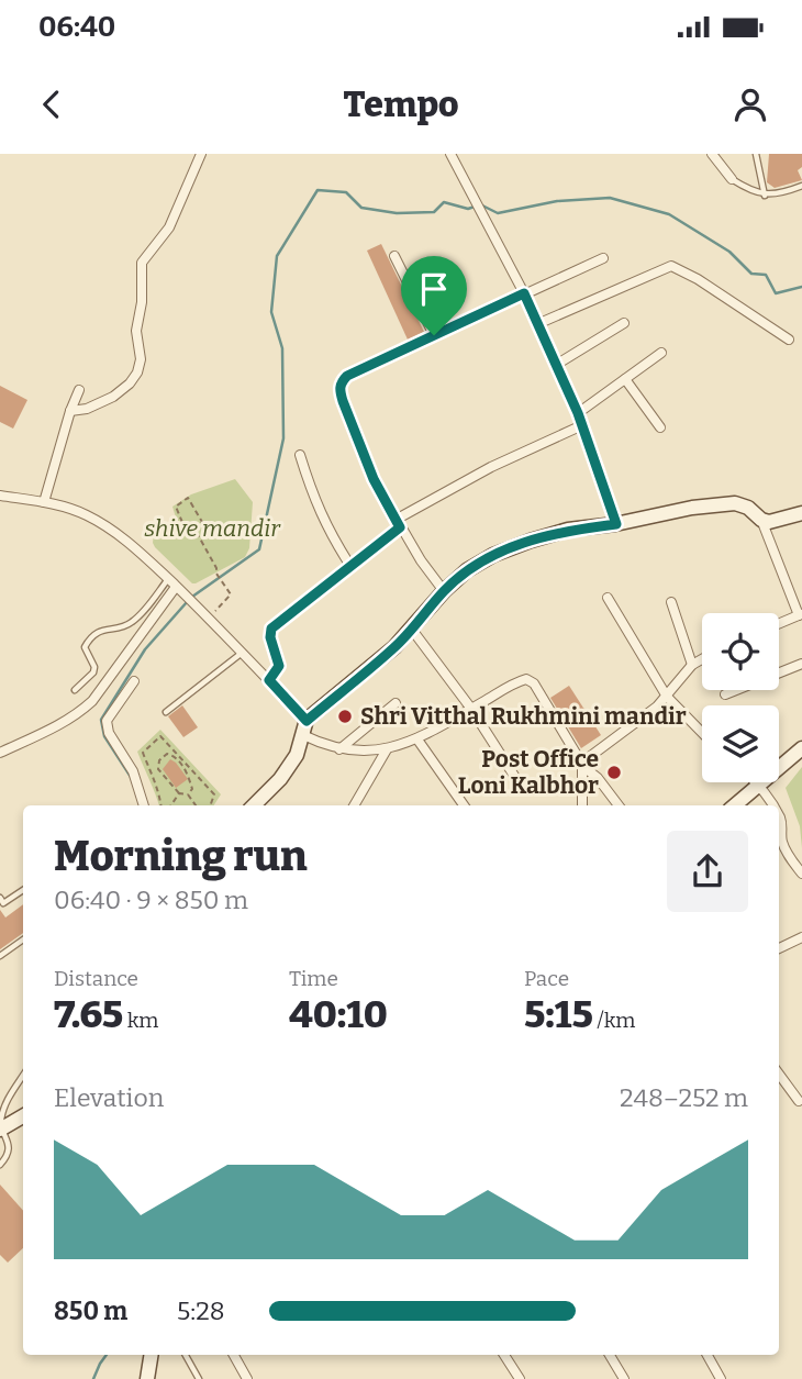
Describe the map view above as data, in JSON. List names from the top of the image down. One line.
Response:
{"parks":["shive mandir"],"places":["Shri Vitthal Rukhmini mandir","Post Office Loni Kalbhor"],"page":{"status":"06:40","header":"Tempo","heading":["Morning run","06:40 · 9 × 850 m"],"stats":[["Distance","7.65 km"],["Time","40:10"],["Pace","5:15 /km"]],"chart":["Elevation","248–252 m"],"list":[{"name":"850 m","note":"5:28"}]}}
